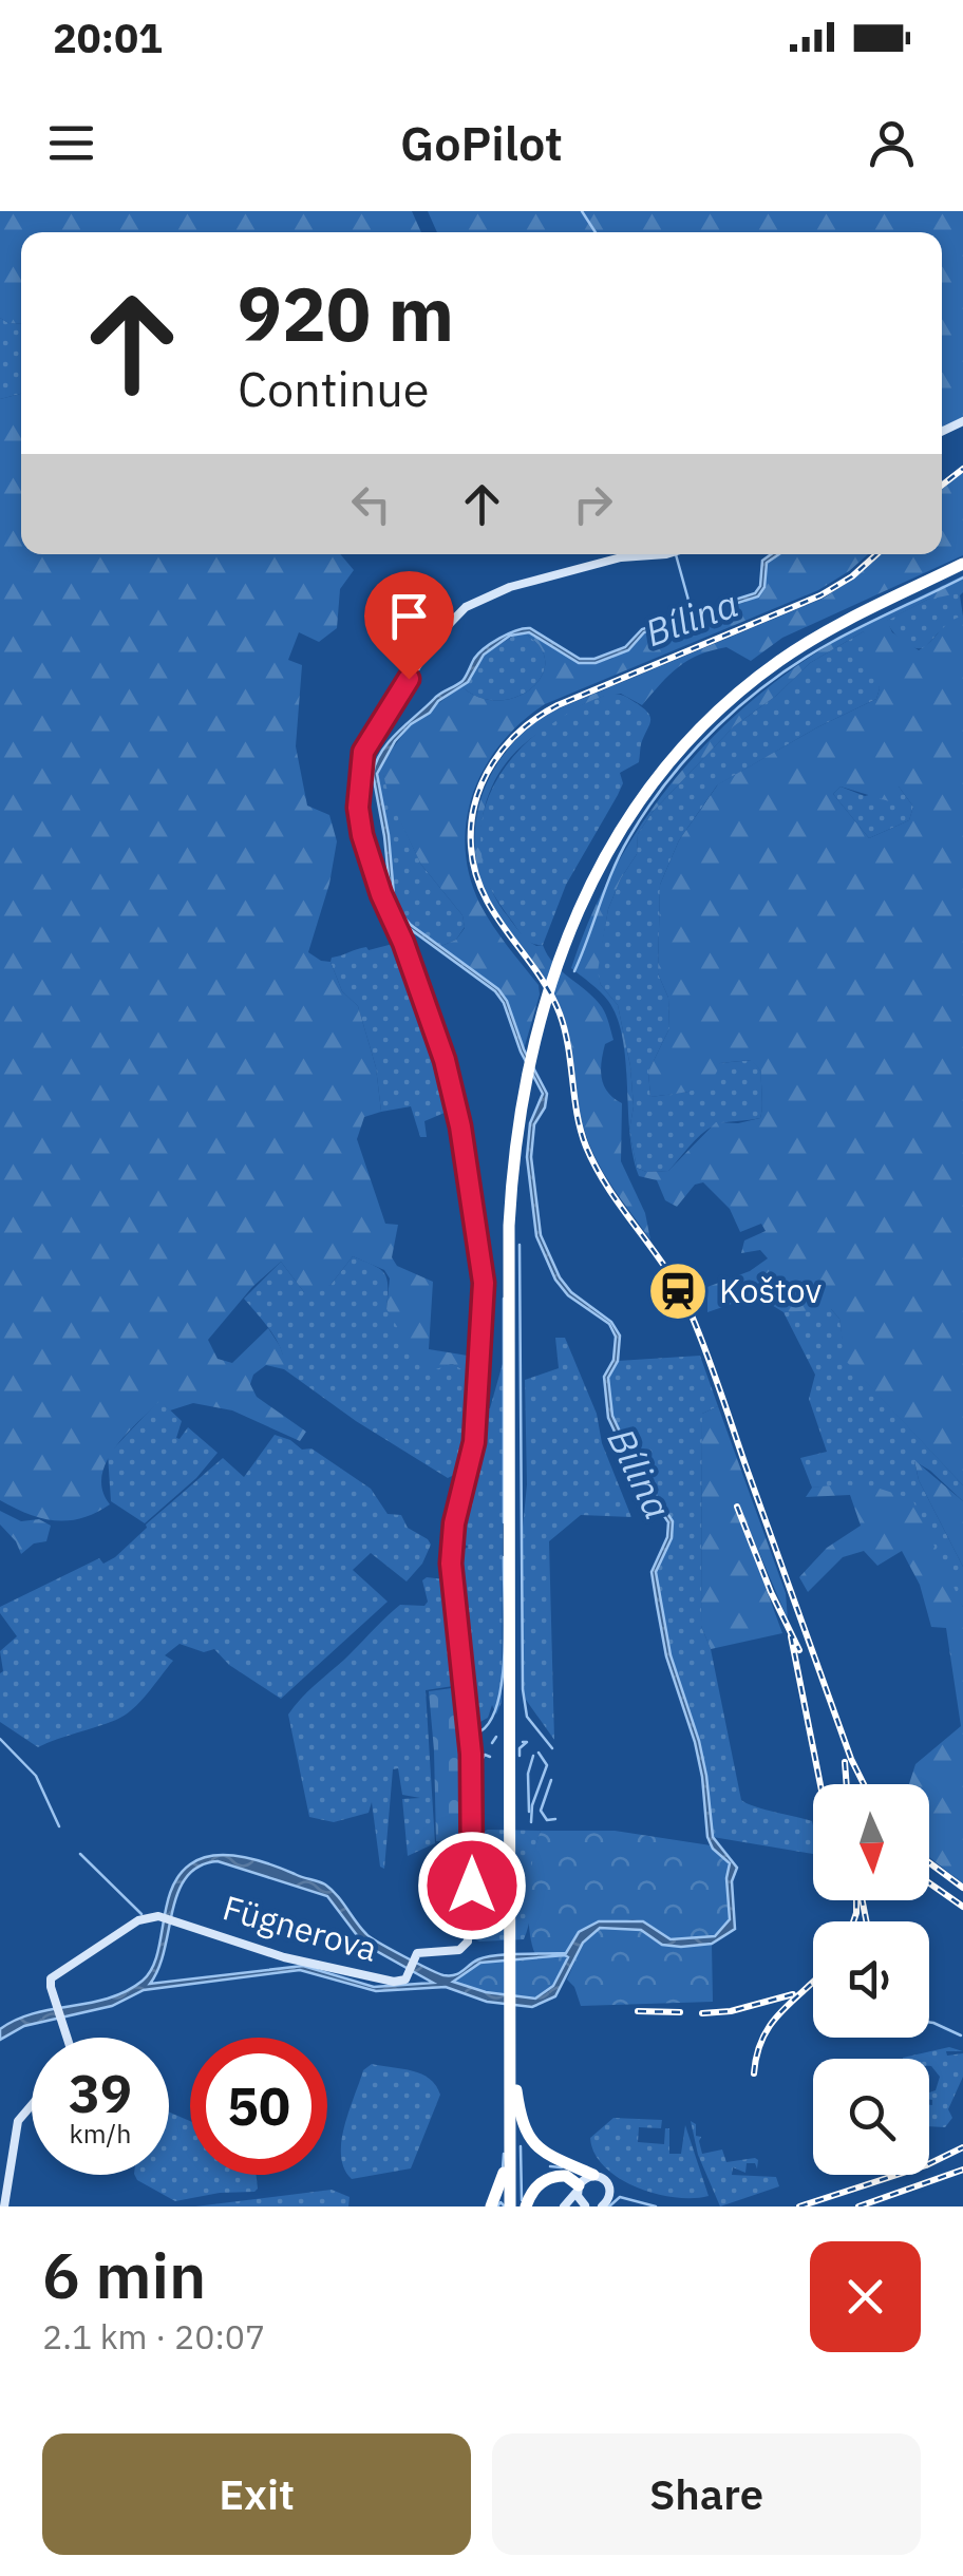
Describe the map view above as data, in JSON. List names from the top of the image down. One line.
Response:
{"streets":{"main road":["Fügnerova"]},"water":["Bílina"],"places":{"station":["Koštov"]},"north":"bottom","page":{"status":"20:01","header":"GoPilot","turn":["920 m","Continue"],"speed":"39 km/h","limit":"50","heading":["6 min","2.1 km · 20:07"],"buttons":["Exit","Share"]}}
